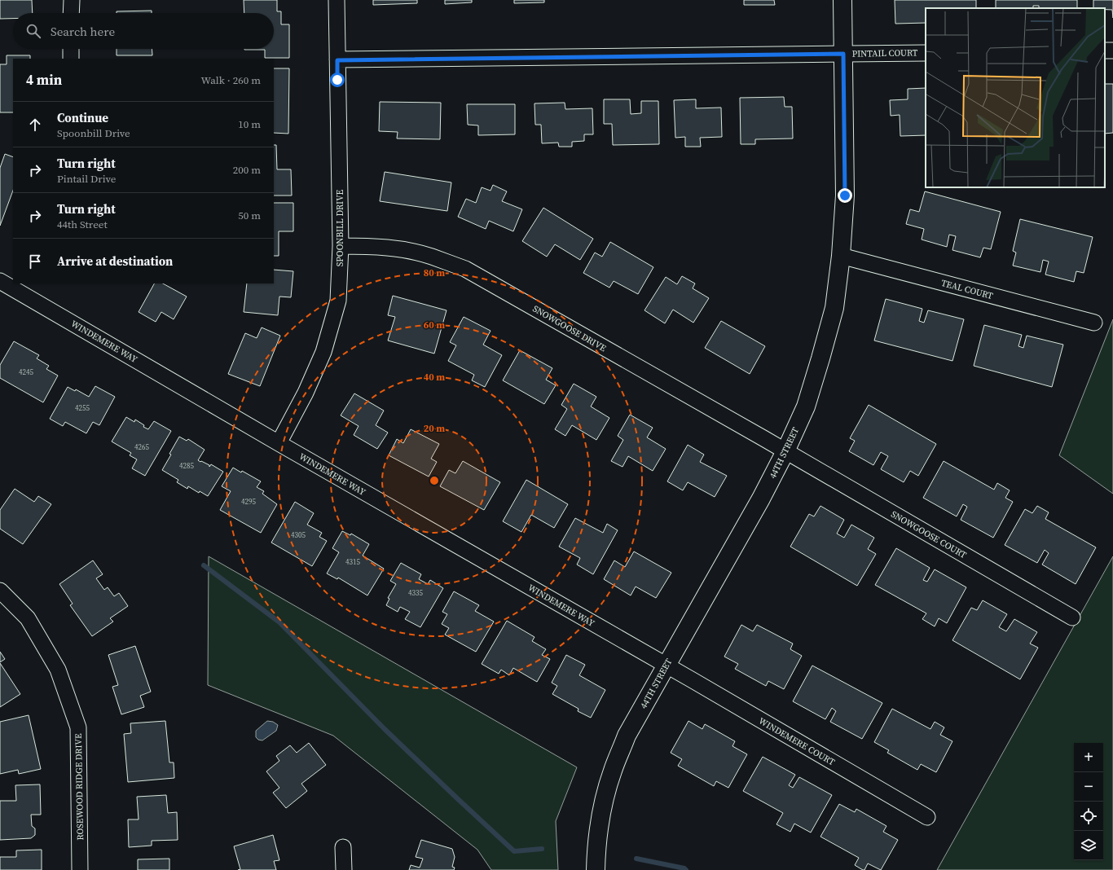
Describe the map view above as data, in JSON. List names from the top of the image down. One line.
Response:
{"streets":{"street":["PINTAIL COURT","SPOONBILL DRIVE","TEAL COURT","SNOWGOOSE DRIVE","WINDEMERE WAY","44TH STREET","SNOWGOOSE COURT","WINDEMERE COURT","ROSEWOOD RIDGE DRIVE"]},"crossings":[["PINTAIL COURT","SPOONBILL DRIVE"],["PINTAIL COURT","44TH STREET"],["SPOONBILL DRIVE","SNOWGOOSE DRIVE"],["SPOONBILL DRIVE","WINDEMERE WAY"],["TEAL COURT","44TH STREET"],["SNOWGOOSE DRIVE","44TH STREET"],["SNOWGOOSE DRIVE","SNOWGOOSE COURT"],["WINDEMERE WAY","44TH STREET"],["WINDEMERE WAY","WINDEMERE COURT"],["44TH STREET","SNOWGOOSE COURT"],["44TH STREET","WINDEMERE COURT"]],"house_numbers":["4245","4255","4265","4285","4295","4305","4315","4335"],"page":{"search":"Search here","heading":["4 min","Walk · 260 m"],"list":[["Continue","Spoonbill Drive","10 m"],["Turn right","Pintail Drive","200 m"],["Turn right","44th Street","50 m"],"Arrive at destination"],"map_buttons":["+","−"]},"rings":["80 m","60 m","40 m","20 m"]}
